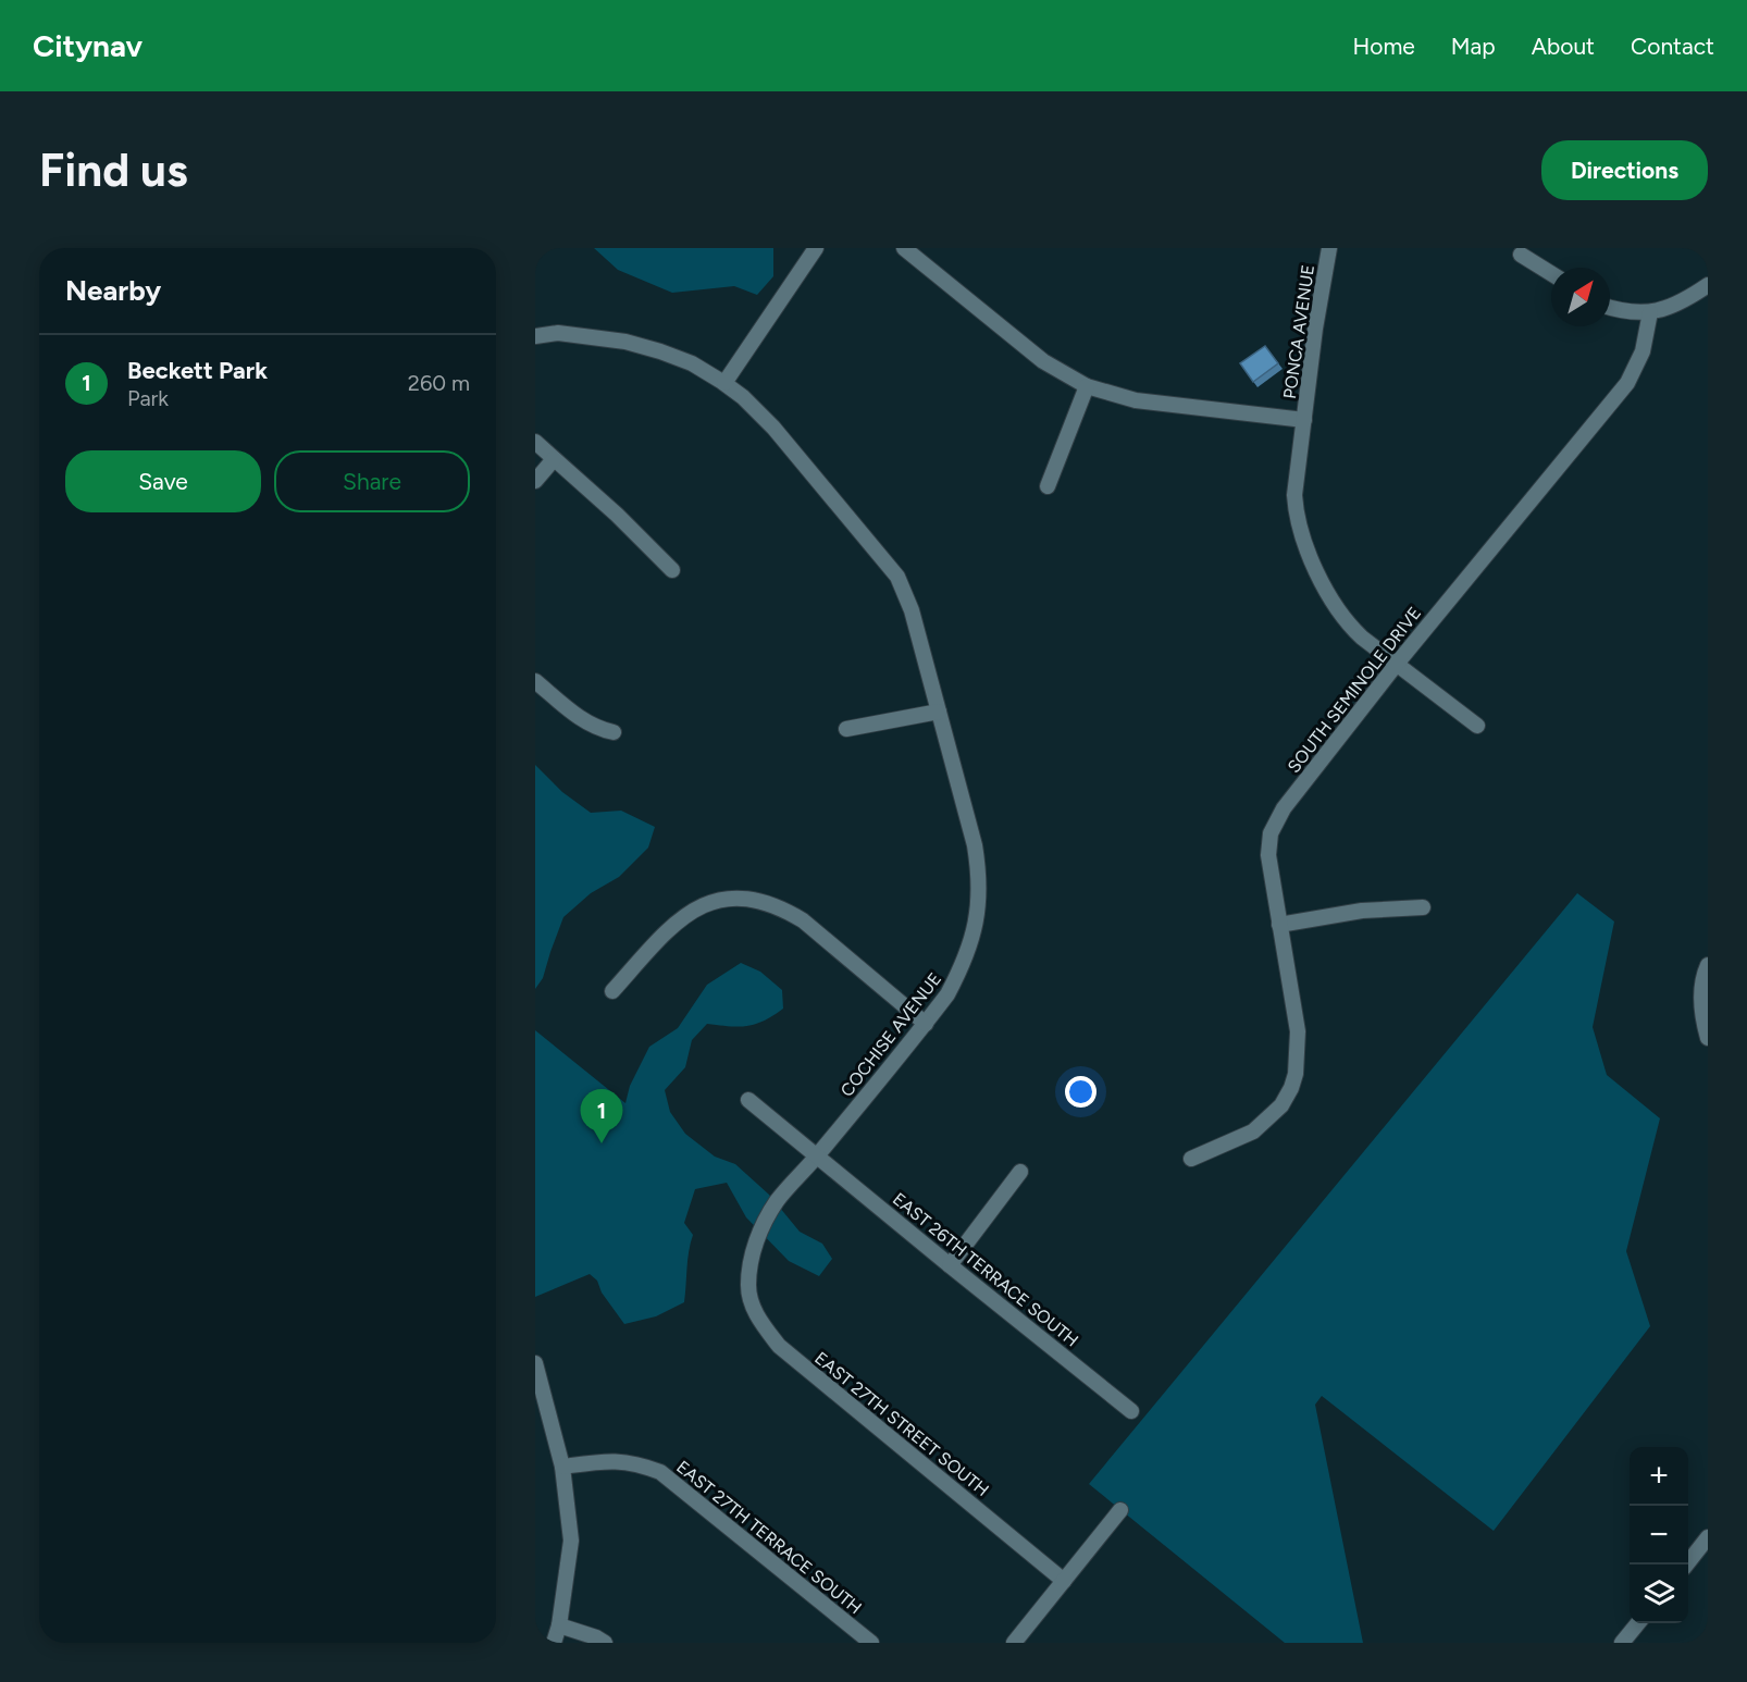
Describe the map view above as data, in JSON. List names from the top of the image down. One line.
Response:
{"streets":{"street":["PONCA AVENUE","SOUTH SEMINOLE DRIVE","COCHISE AVENUE","EAST 26TH TERRACE SOUTH","EAST 27TH STREET SOUTH","EAST 27TH TERRACE SOUTH"]},"crossings":[["PONCA AVENUE","SOUTH SEMINOLE DRIVE"],["COCHISE AVENUE","EAST 26TH TERRACE SOUTH"],["COCHISE AVENUE","EAST 27TH STREET SOUTH"]],"north":"top right","page":{"header":"Citynav","nav":["Home","Map","About","Contact"],"buttons":["Directions",["Save","Share"]],"title":"Find us","heading":"Nearby","list":[{"mark":"1","name":"Beckett Park","note":"Park","value":"260 m"}],"pins":"1","map_buttons":["+","−"]}}
